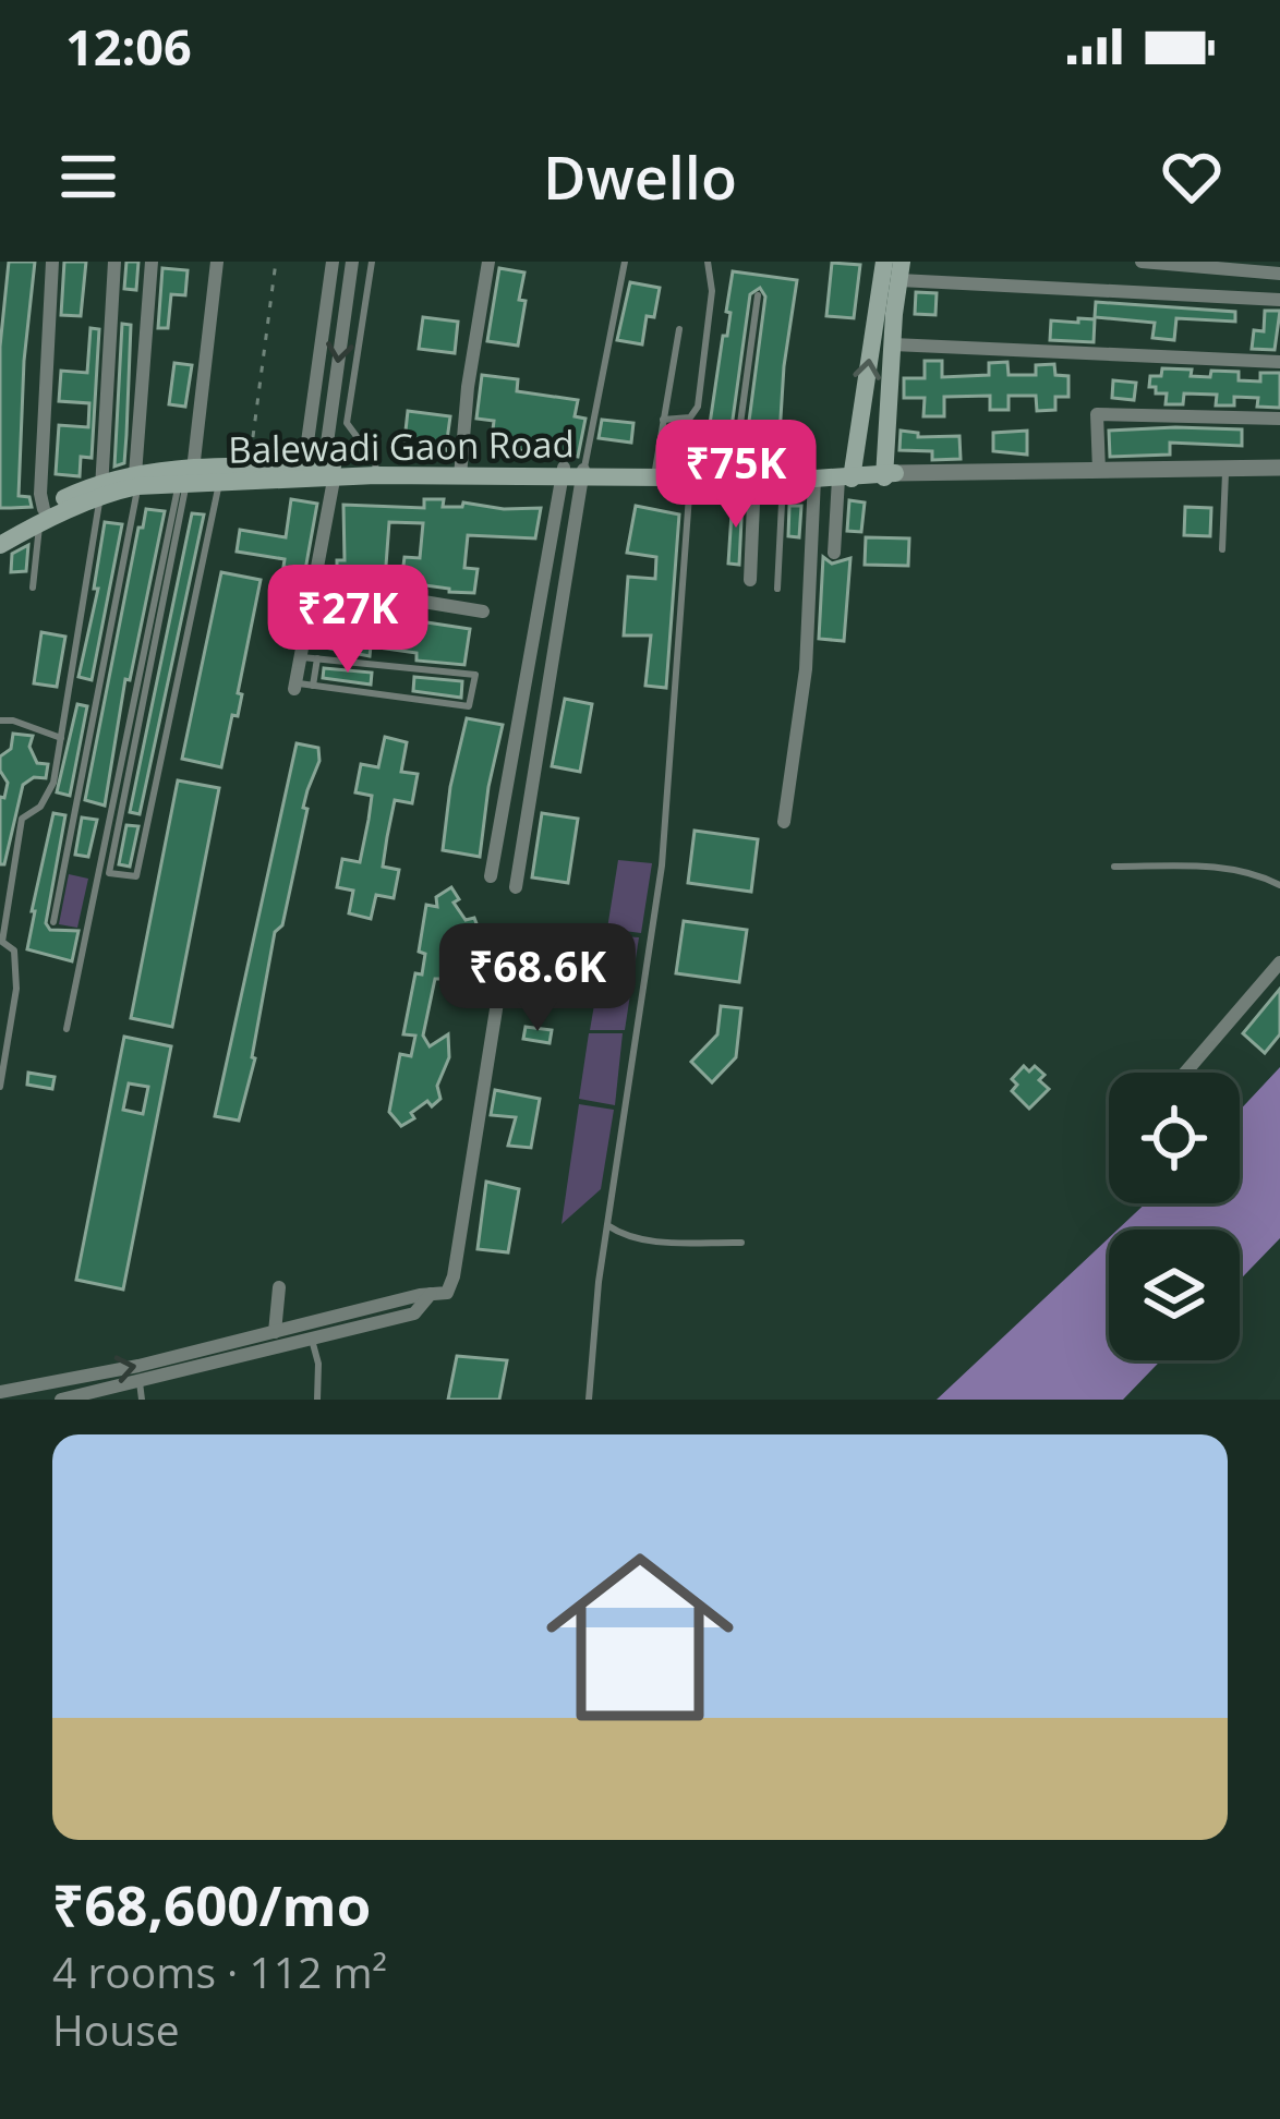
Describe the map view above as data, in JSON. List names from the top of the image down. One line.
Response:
{"streets":{"main road":["Balewadi Gaon Road"]},"page":{"status":"12:06","header":"Dwello","price":["₹75K","₹27K","₹68.6K"],"list":[{"name":"₹68,600/mo","note":"4 rooms · 112 m² · House"}]}}
